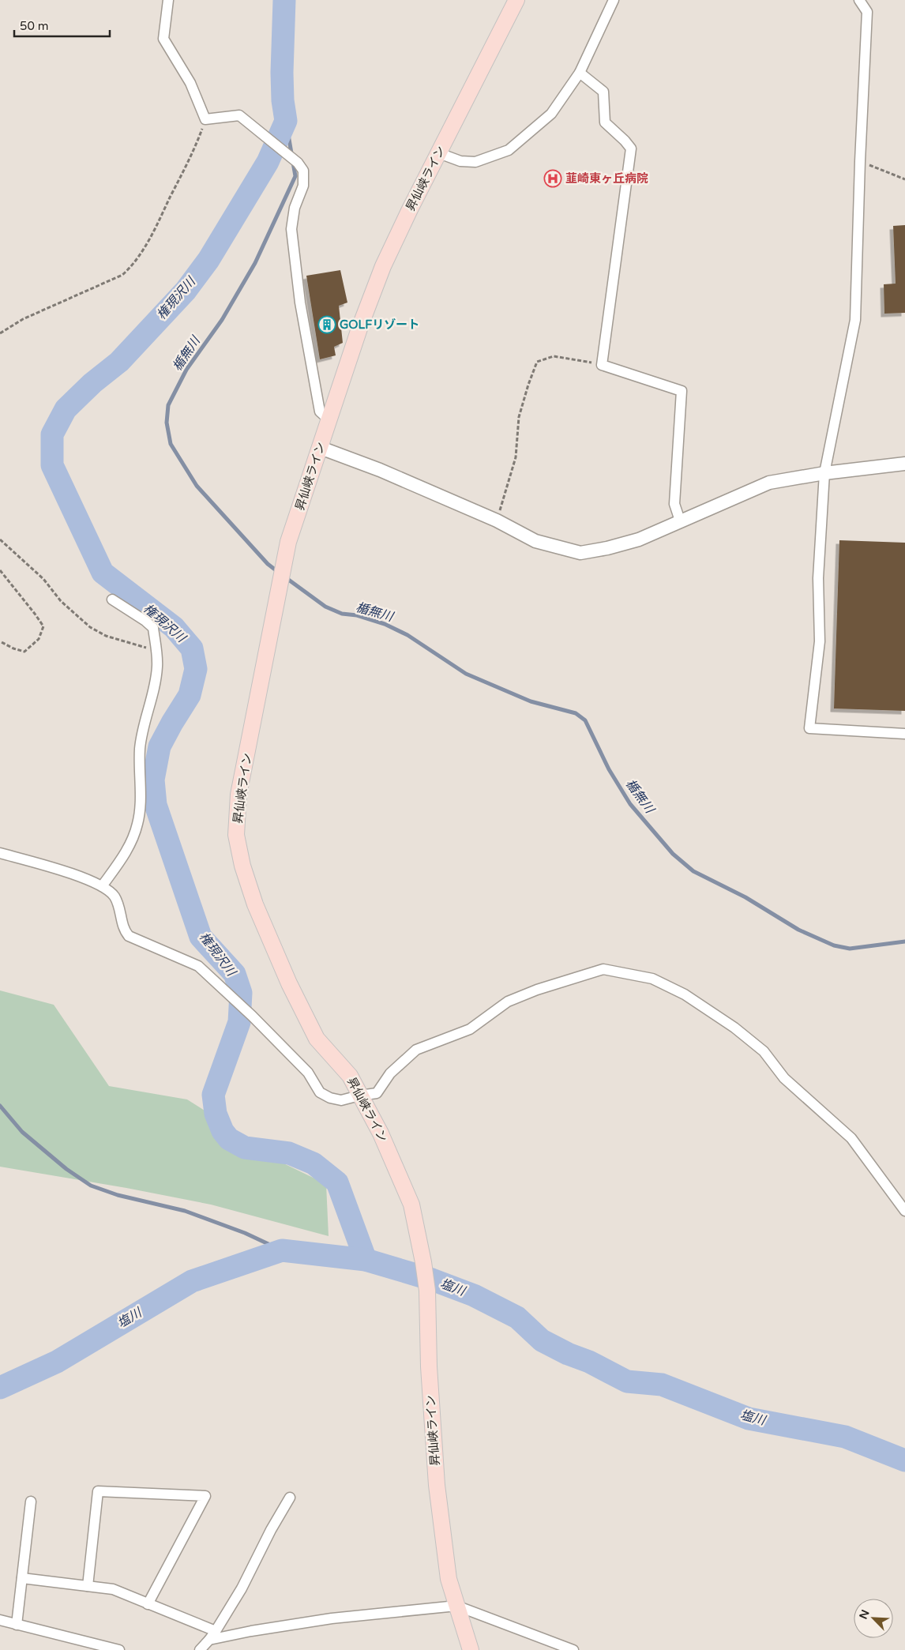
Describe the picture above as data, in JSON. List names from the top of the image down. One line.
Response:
{"streets":{"main road":["昇仙峡ライン"]},"water":["権現沢川","楯無川","塩川"],"places":{"hospital":["韮崎東ヶ丘病院"],"building":["GOLFリゾート"]},"scale_bar":"50 m","north":"top left"}
